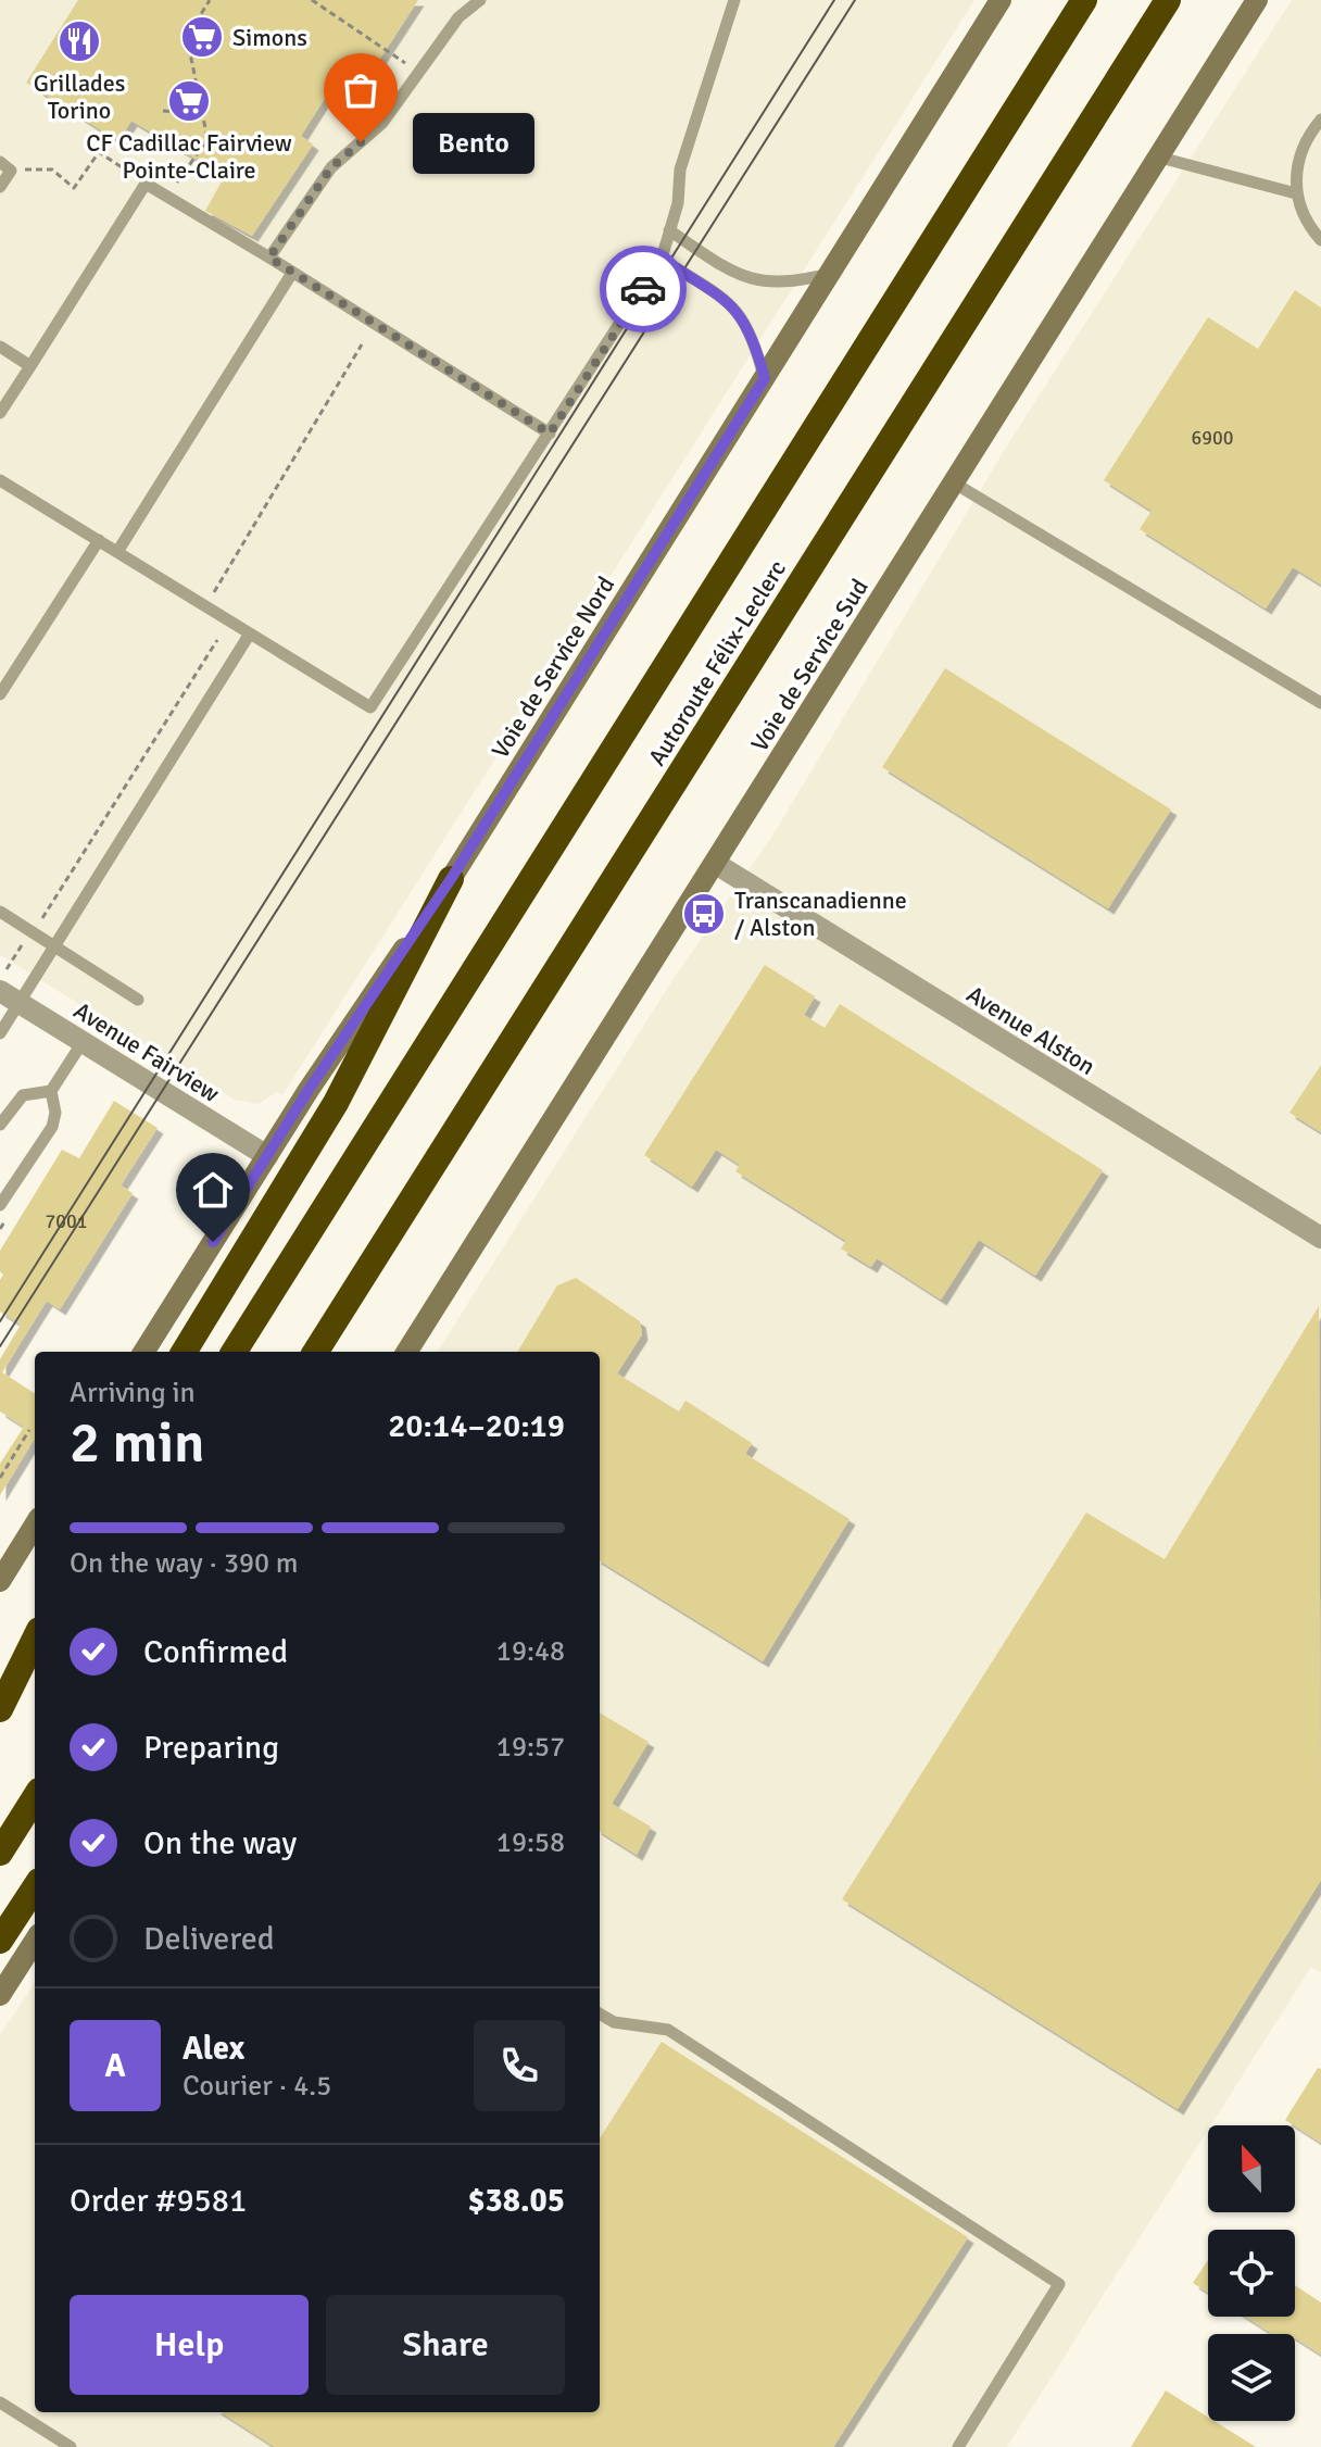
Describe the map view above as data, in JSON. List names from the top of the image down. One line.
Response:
{"streets":{"highway":["Autoroute Félix-Leclerc"],"main road":["Voie de Service Sud","Voie de Service Nord"],"street":["Avenue Alston","Avenue Fairview"]},"crossings":[["Voie de Service Sud","Avenue Alston"],["Voie de Service Nord","Avenue Fairview"]],"places":{"supermarket":["Simons","CF Cadillac Fairview Pointe-Claire"],"restaurant":["Grillades Torino"],"other":["Bento"],"bus stop":["Transcanadienne / Alston"]},"house_numbers":["6900","7001"],"north":"top","page":{"bubble":"Bento","heading":["2 min","Arriving in","20:14–20:19"],"panel":["Alex","Courier · 4.5","Order #9581","$38.05"],"bar":"On the way · 390 m","list":[["Confirmed","19:48"],["Preparing","19:57"],["On the way","19:58"],"Delivered"],"round":"A","buttons":["Help","Share"]}}
